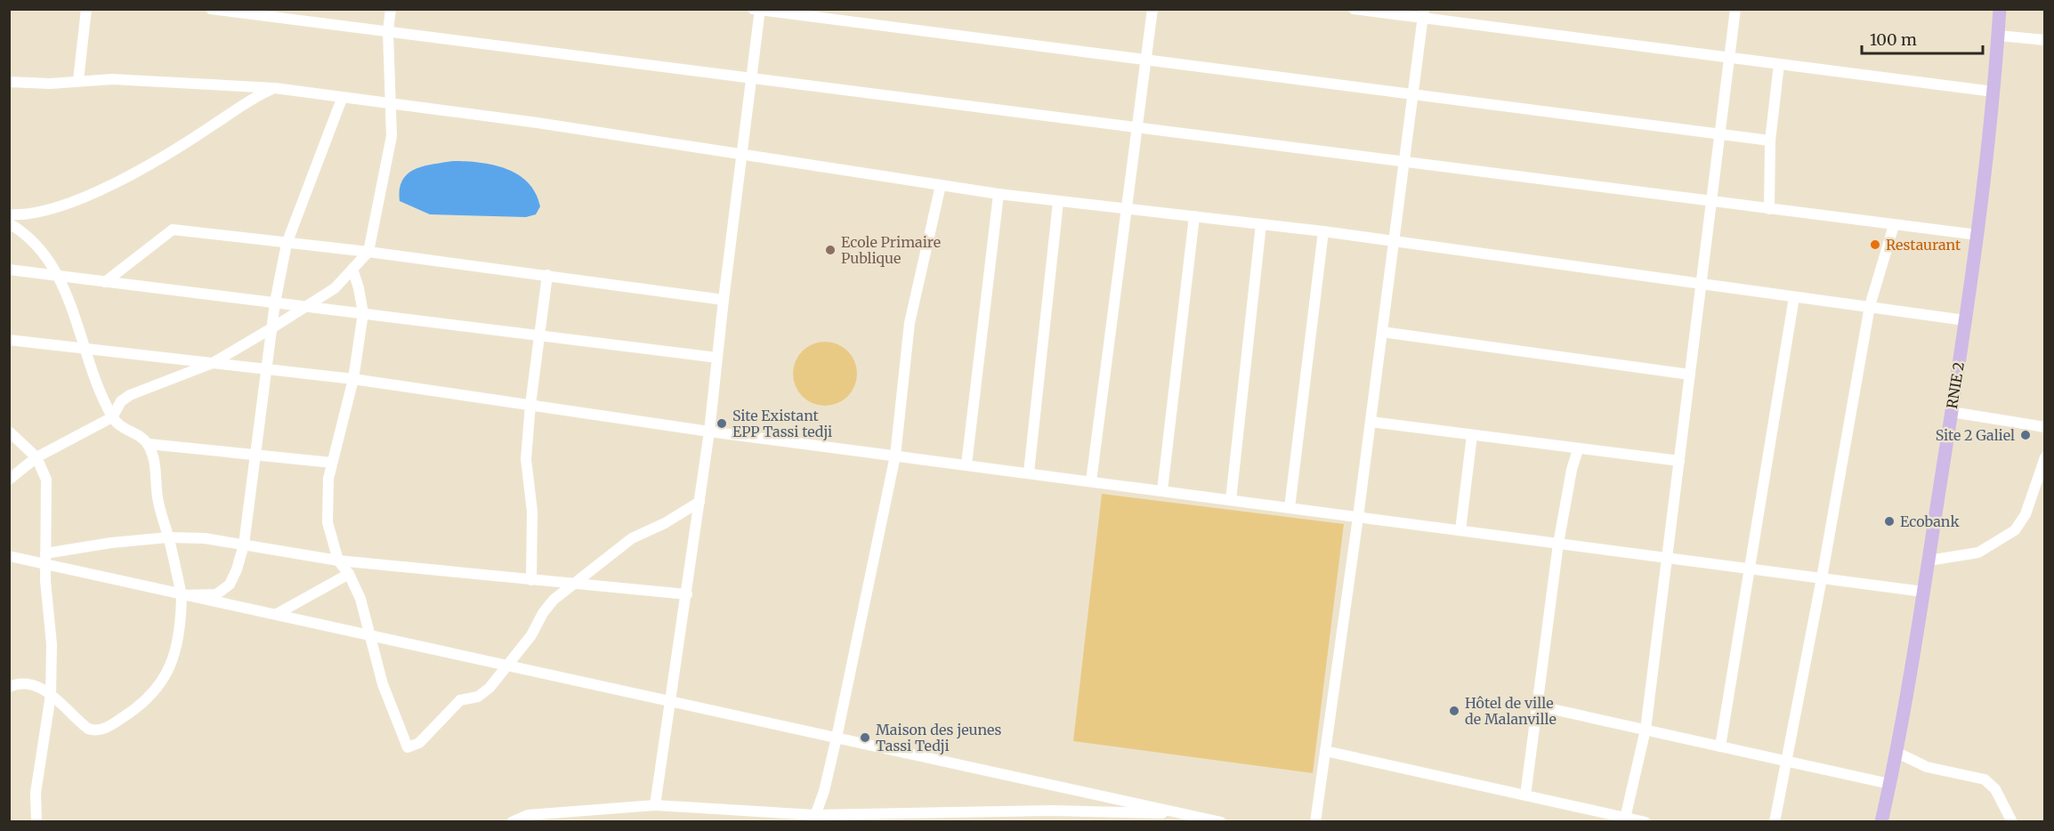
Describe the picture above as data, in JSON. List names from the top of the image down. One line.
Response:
{"streets":{"main road":["RNIE 2"]},"places":["Restaurant","Ecole Primaire Publique","Site Existant EPP Tassi tedji","Site 2 Galiel","Ecobank","Hôtel de ville de Malanville","Maison des jeunes Tassi Tedji"],"scale_bar":"100 m"}
